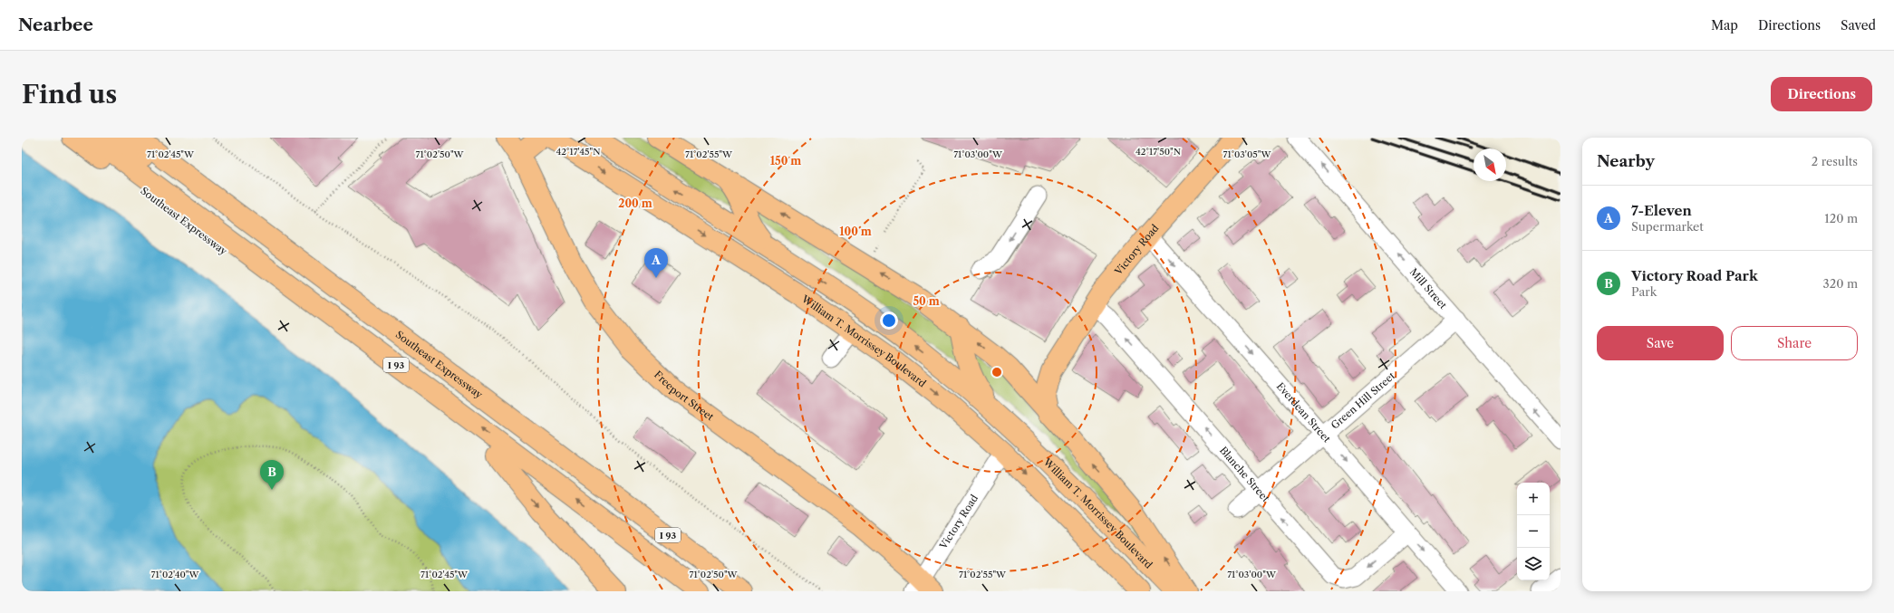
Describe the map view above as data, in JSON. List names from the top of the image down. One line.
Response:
{"streets":{"main road":["Southeast Expressway","Victory Road","William T. Morrissey Boulevard","I 93","Freeport Street"],"street":["Mill Street","Green Hill Street","Everdean Street","Blanche Street"]},"crossings":[["Victory Road","William T. Morrissey Boulevard"],["Victory Road","Freeport Street"],["Victory Road","Everdean Street"],["Victory Road","Blanche Street"],["Mill Street","Green Hill Street"],["Green Hill Street","Everdean Street"],["Green Hill Street","Blanche Street"],["Everdean Street","Blanche Street"]],"one_way":["Mill Street","Everdean Street","Blanche Street"],"north":"bottom right","page":{"header":"Nearbee","nav":["Map","Directions","Saved"],"buttons":["Directions",["Save","Share"]],"title":"Find us","heading":["Nearby","2 results"],"list":[{"mark":"A","name":"7-Eleven","note":"Supermarket","value":"120 m"},{"mark":"B","name":"Victory Road Park","note":"Park","value":"320 m"}],"pins":["A","B"],"map_buttons":["+","−"]},"coordinates":["42°17'45\"N","42°17'50\"N","71°03'00\"W","71°03'05\"W","71°02'45\"W","71°02'50\"W","71°02'55\"W","71°02'40\"W"],"rings":["150 m","200 m","100 m","50 m"]}
